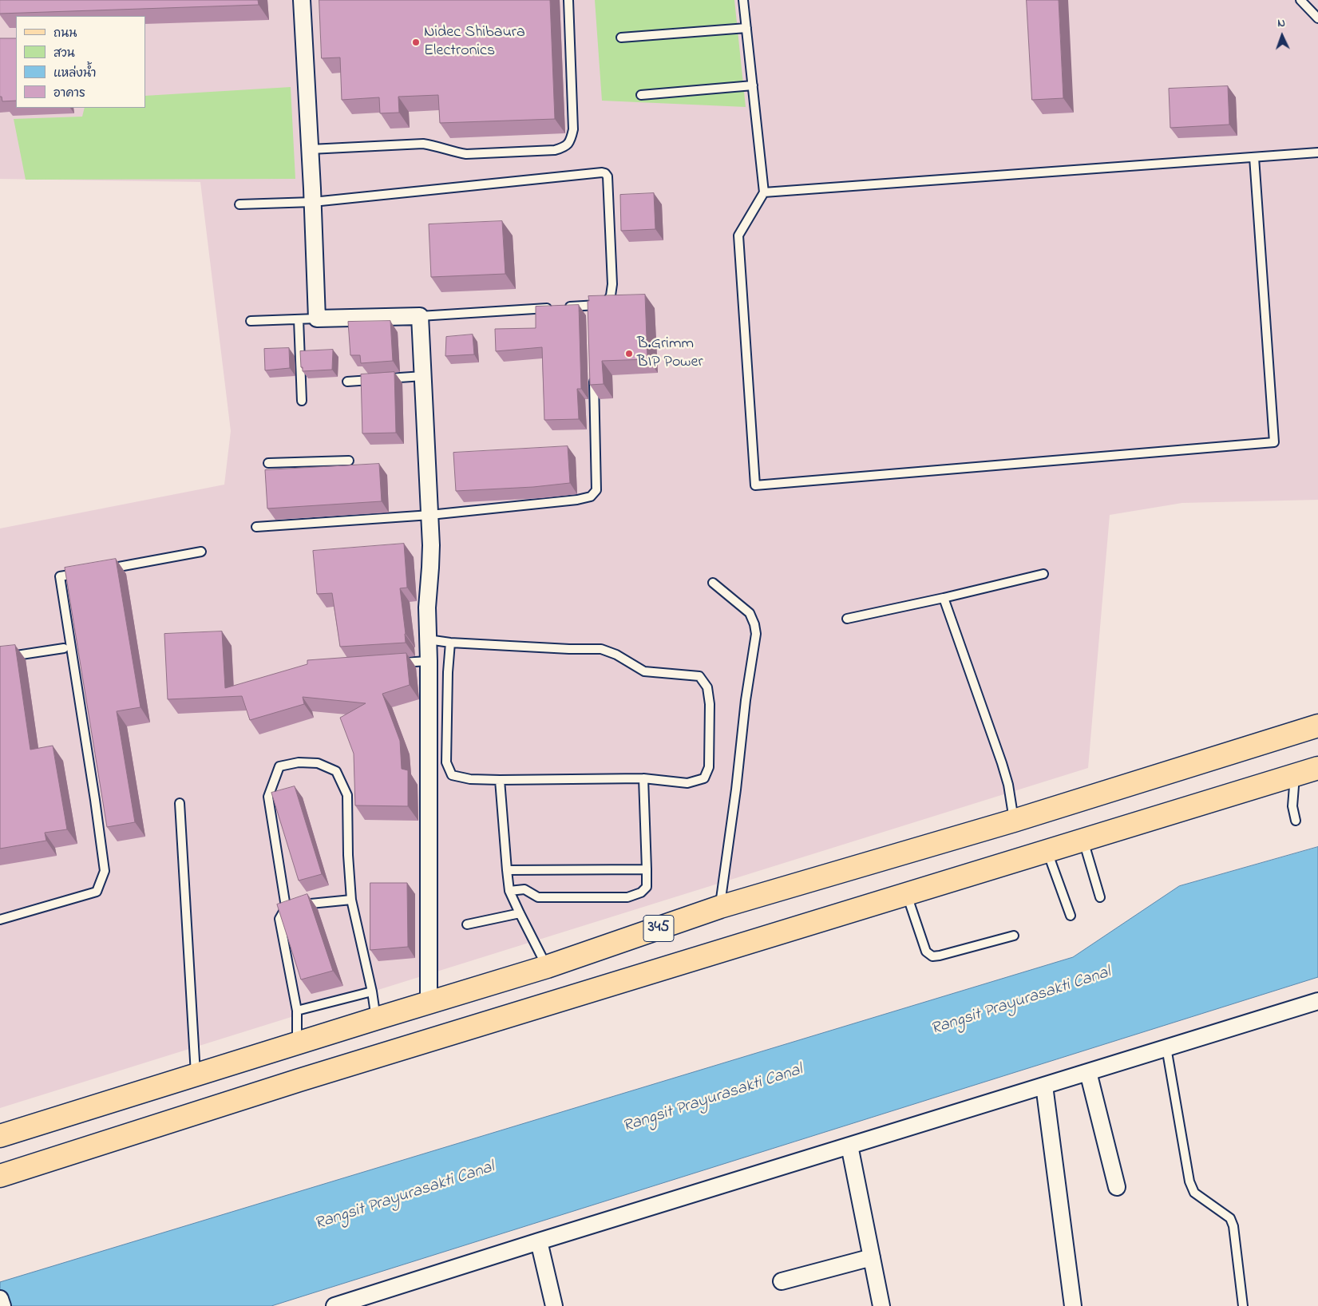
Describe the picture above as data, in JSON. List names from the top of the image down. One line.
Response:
{"streets":{"main road":["345"]},"water":["Rangsit Prayurasakti Canal"],"places":["Nidec Shibaura Electronics","B.Grimm BIP Power"],"legend":["ถนน","สวน","แหล่งน้ำ","อาคาร"],"north":"top"}
